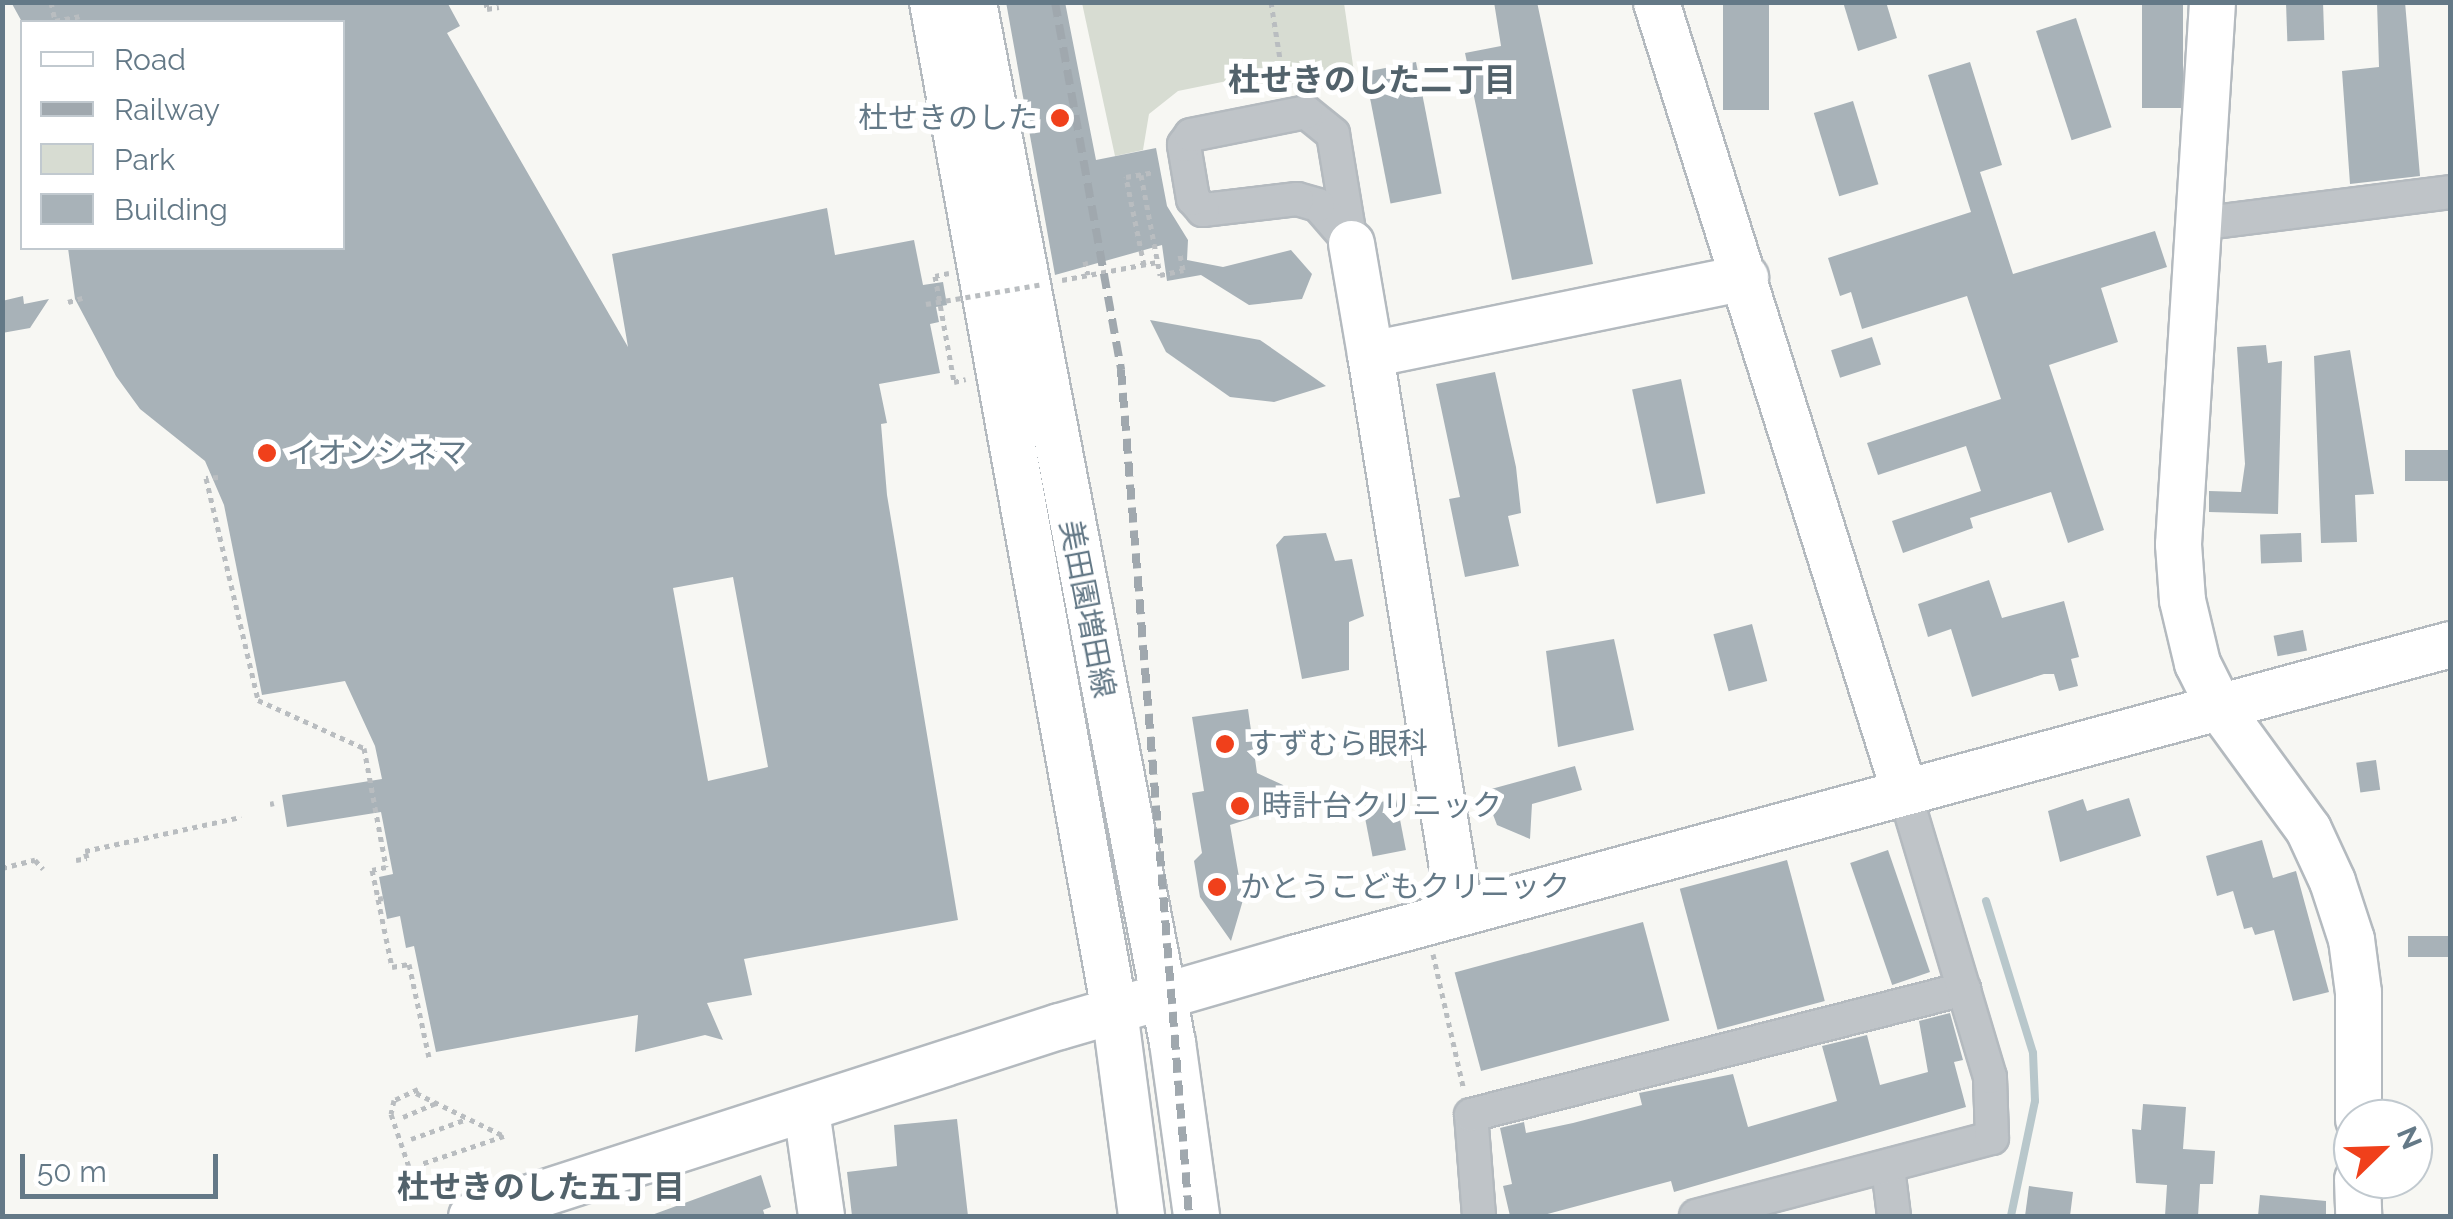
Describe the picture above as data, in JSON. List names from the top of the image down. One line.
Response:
{"streets":{"street":["美田園増田線"]},"districts":["杜せきのした二丁目","杜せきのした五丁目"],"places":["杜せきのした","イオンシネマ","すずむら眼科","時計台クリニック","かとうこどもクリニック"],"legend":["Road","Railway","Park","Building"],"scale_bar":"50 m","north":"top right"}
